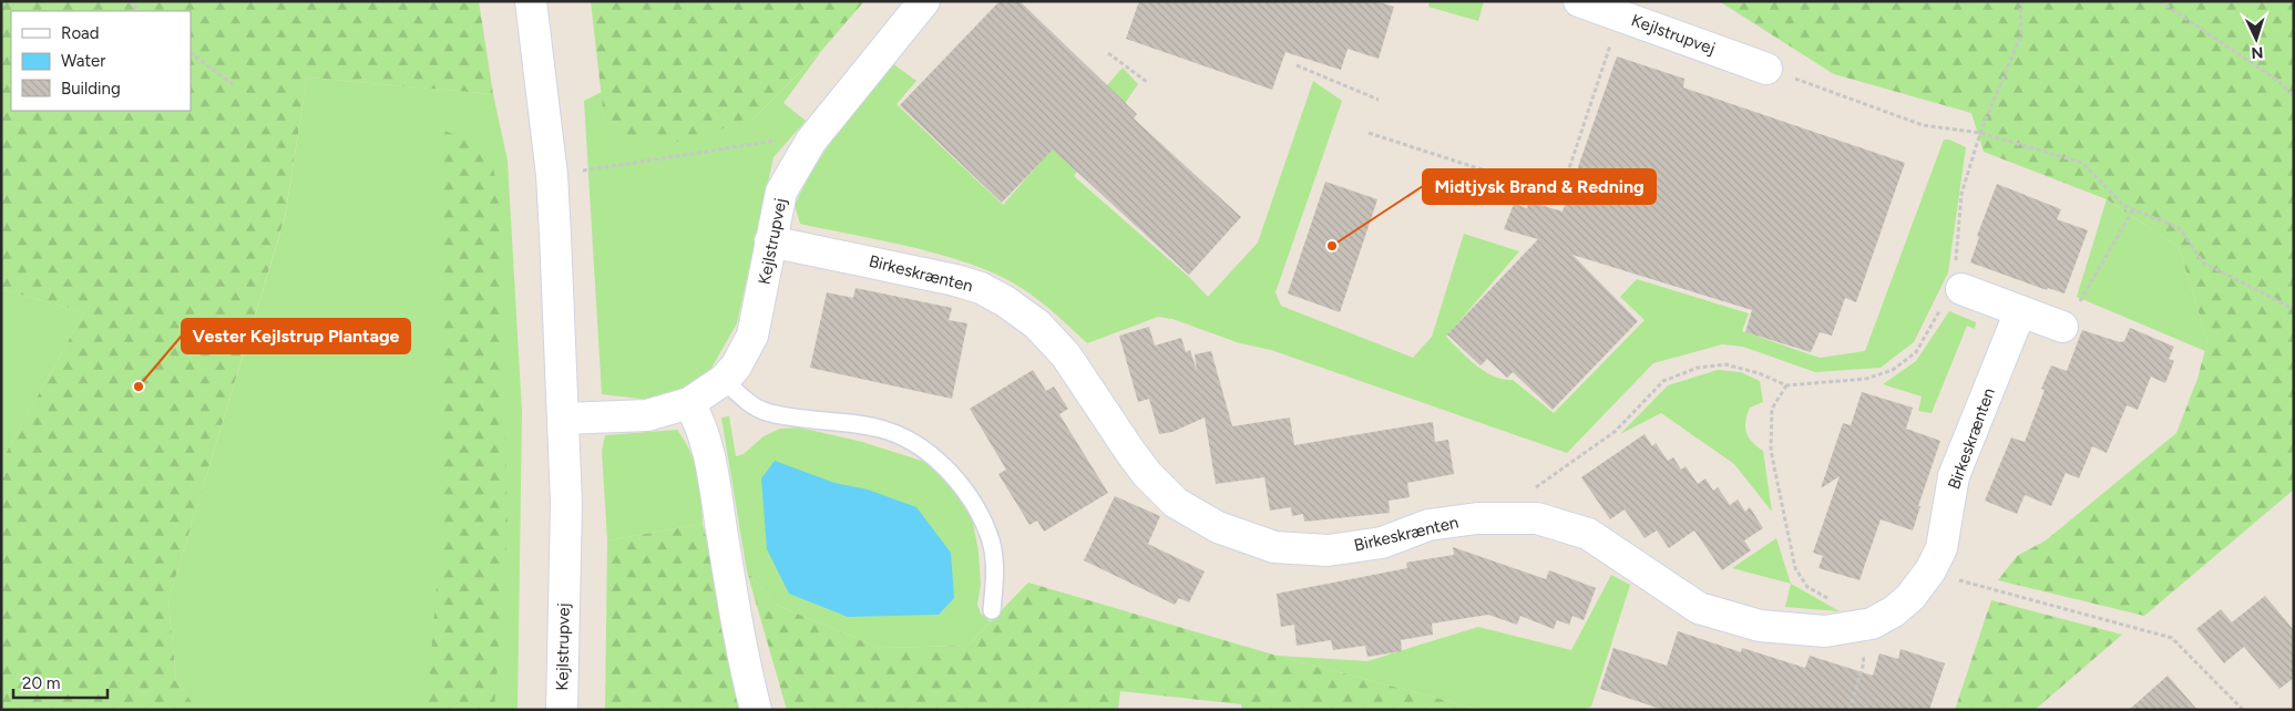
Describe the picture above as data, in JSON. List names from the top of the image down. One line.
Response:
{"streets":{"street":["Kejlstrupvej","Birkeskrænten"]},"crossings":[["Kejlstrupvej","Birkeskrænten"]],"places":["Midtjysk Brand & Redning","Vester Kejlstrup Plantage"],"legend":["Road","Water","Building"],"scale_bar":"20 m","north":"bottom"}
